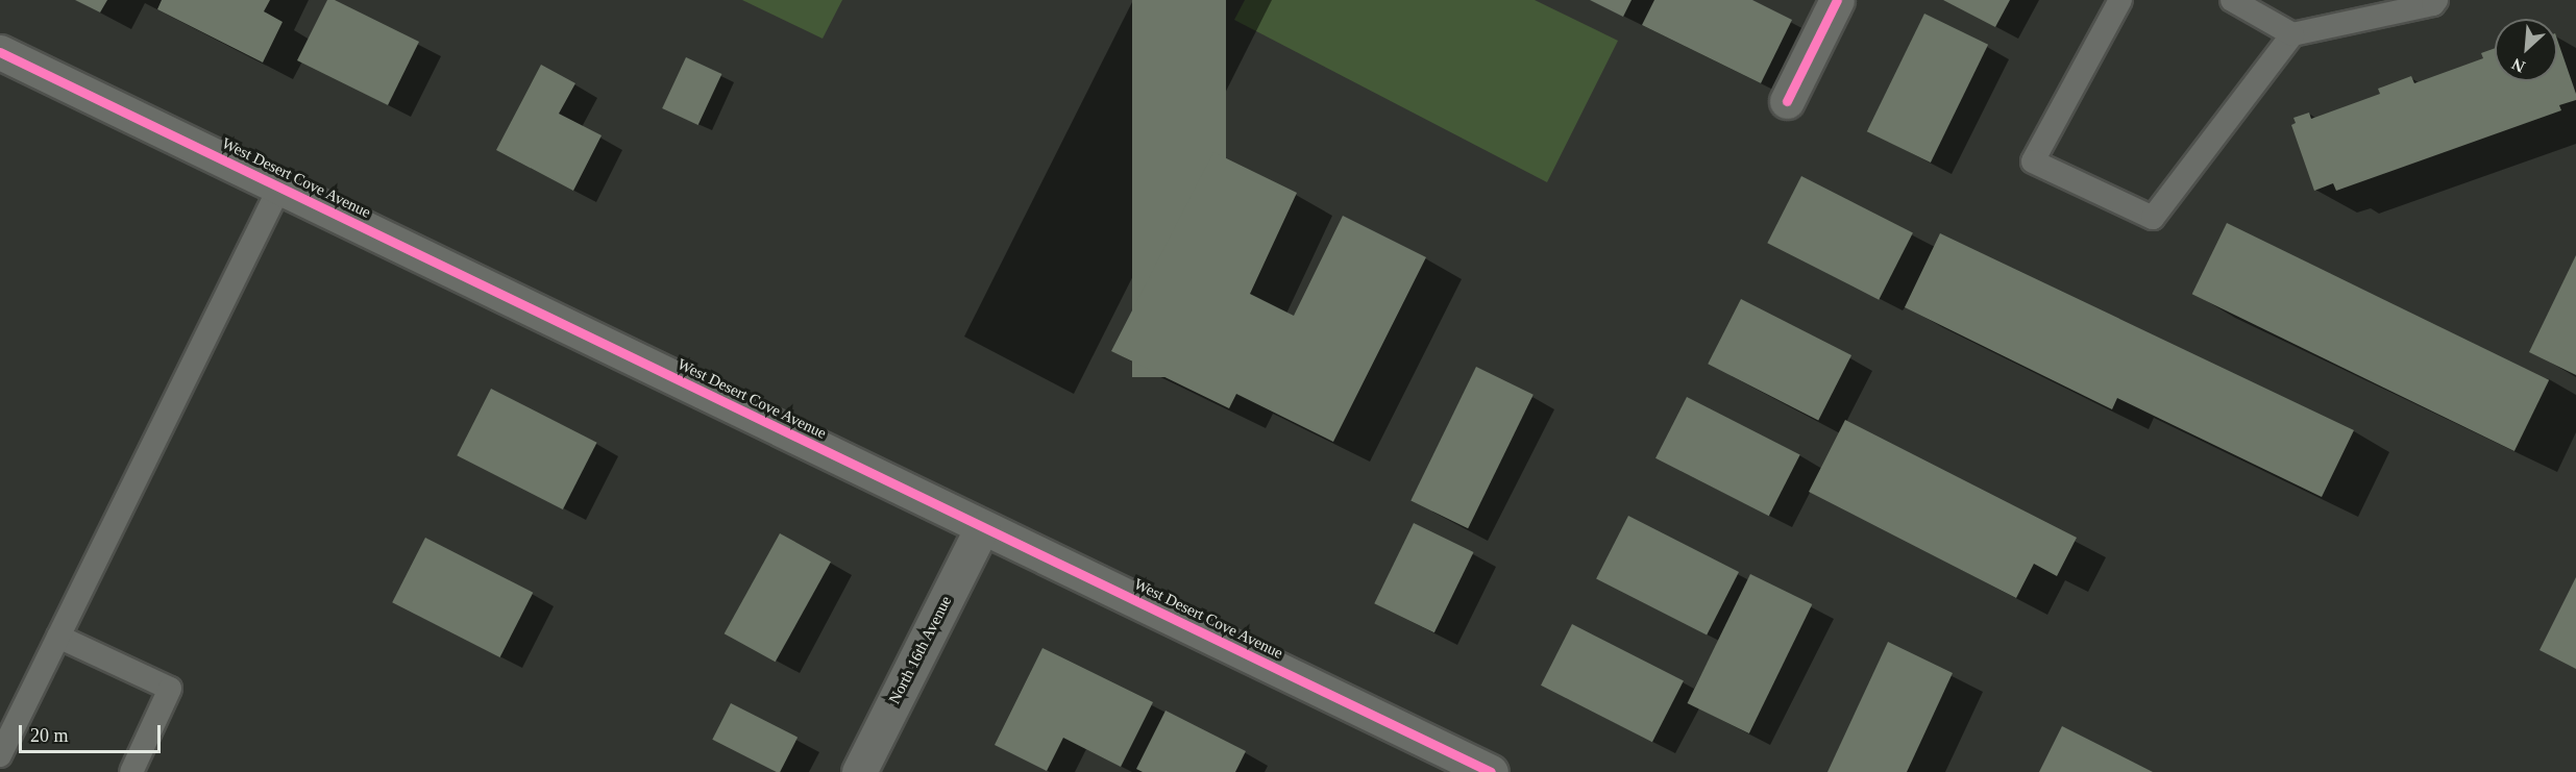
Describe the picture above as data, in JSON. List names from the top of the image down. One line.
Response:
{"streets":{"street":["West Desert Cove Avenue","North 16th Avenue"]},"crossings":[["West Desert Cove Avenue","North 16th Avenue"]],"scale_bar":"20 m","north":"bottom left"}
